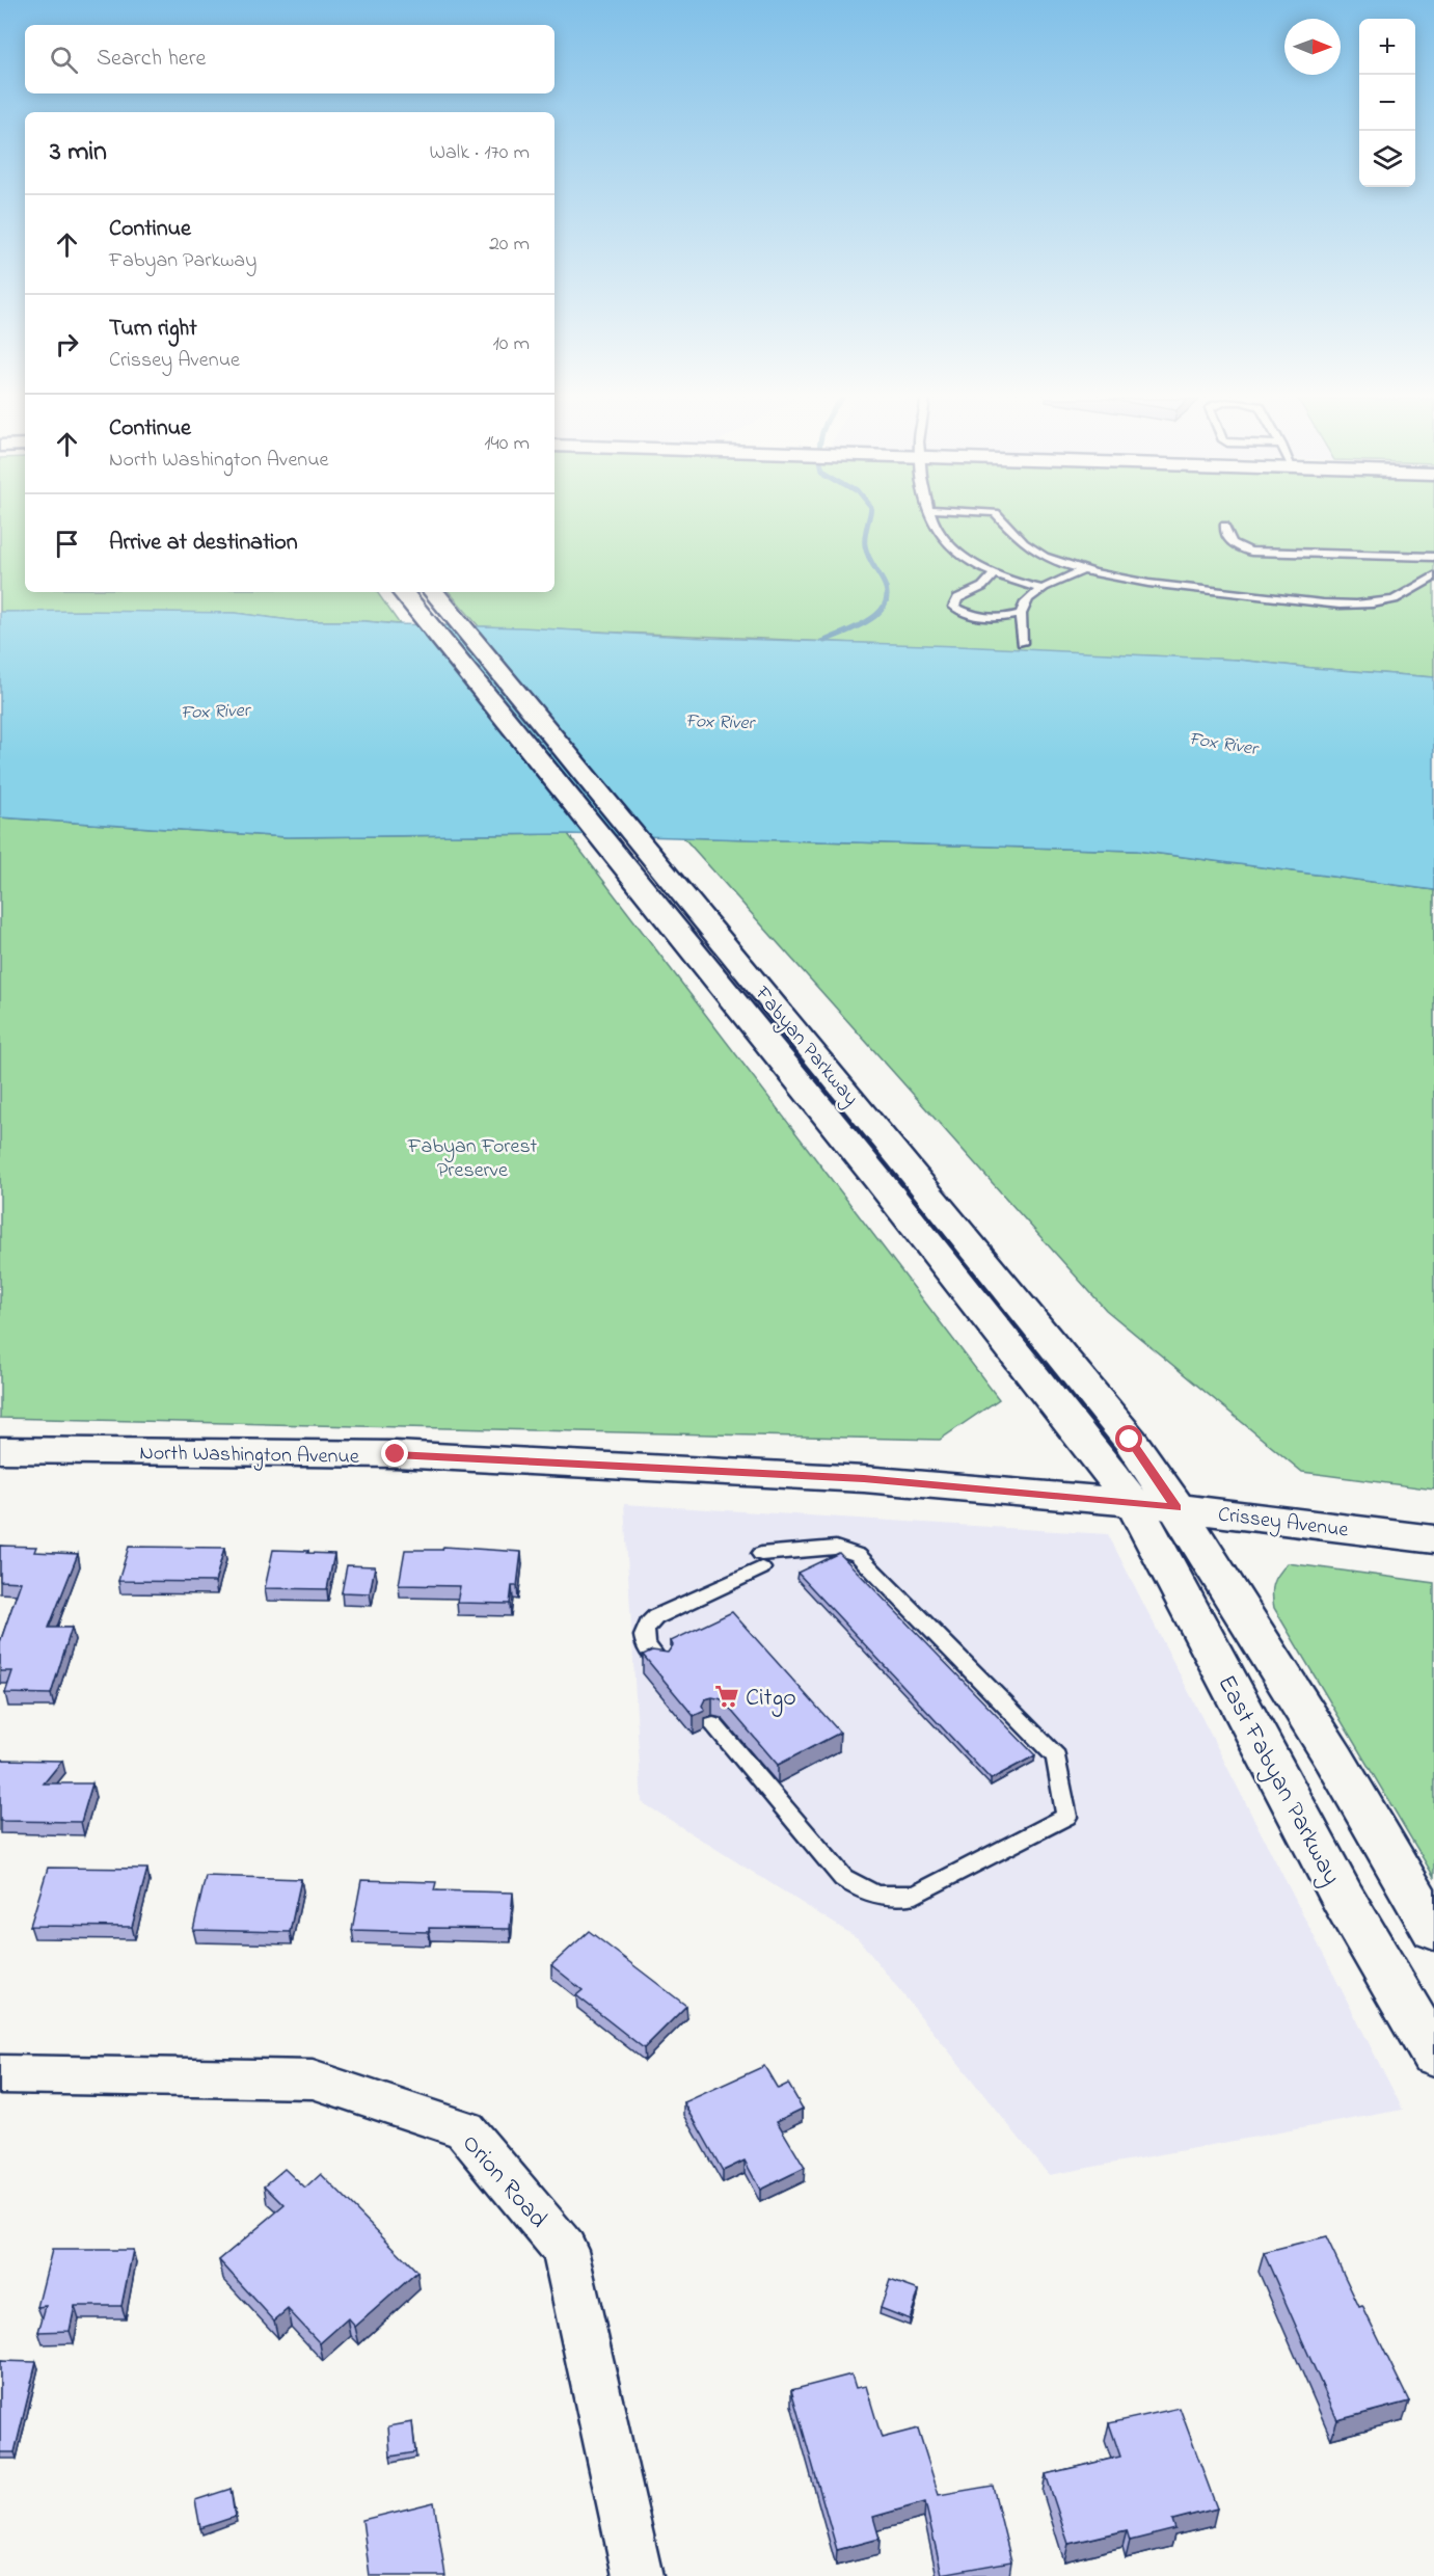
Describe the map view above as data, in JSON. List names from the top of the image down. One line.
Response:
{"streets":{"main road":["Fabyan Parkway","North Washington Avenue","Crissey Avenue","East Fabyan Parkway"],"street":["Orion Road"]},"crossings":[["Fabyan Parkway","North Washington Avenue"],["Fabyan Parkway","Crissey Avenue"],["Fabyan Parkway","East Fabyan Parkway"],["North Washington Avenue","Crissey Avenue"],["North Washington Avenue","East Fabyan Parkway"],["Crissey Avenue","East Fabyan Parkway"]],"water":["Fox River"],"parks":["Fabyan Forest Preserve"],"places":{"supermarket":["Citgo"]},"north":"right","page":{"map_buttons":["+","−"],"search":"Search here","heading":["3 min","Walk · 170 m"],"list":[["Continue","Fabyan Parkway","20 m"],["Turn right","Crissey Avenue","10 m"],["Continue","North Washington Avenue","140 m"],"Arrive at destination"]}}
